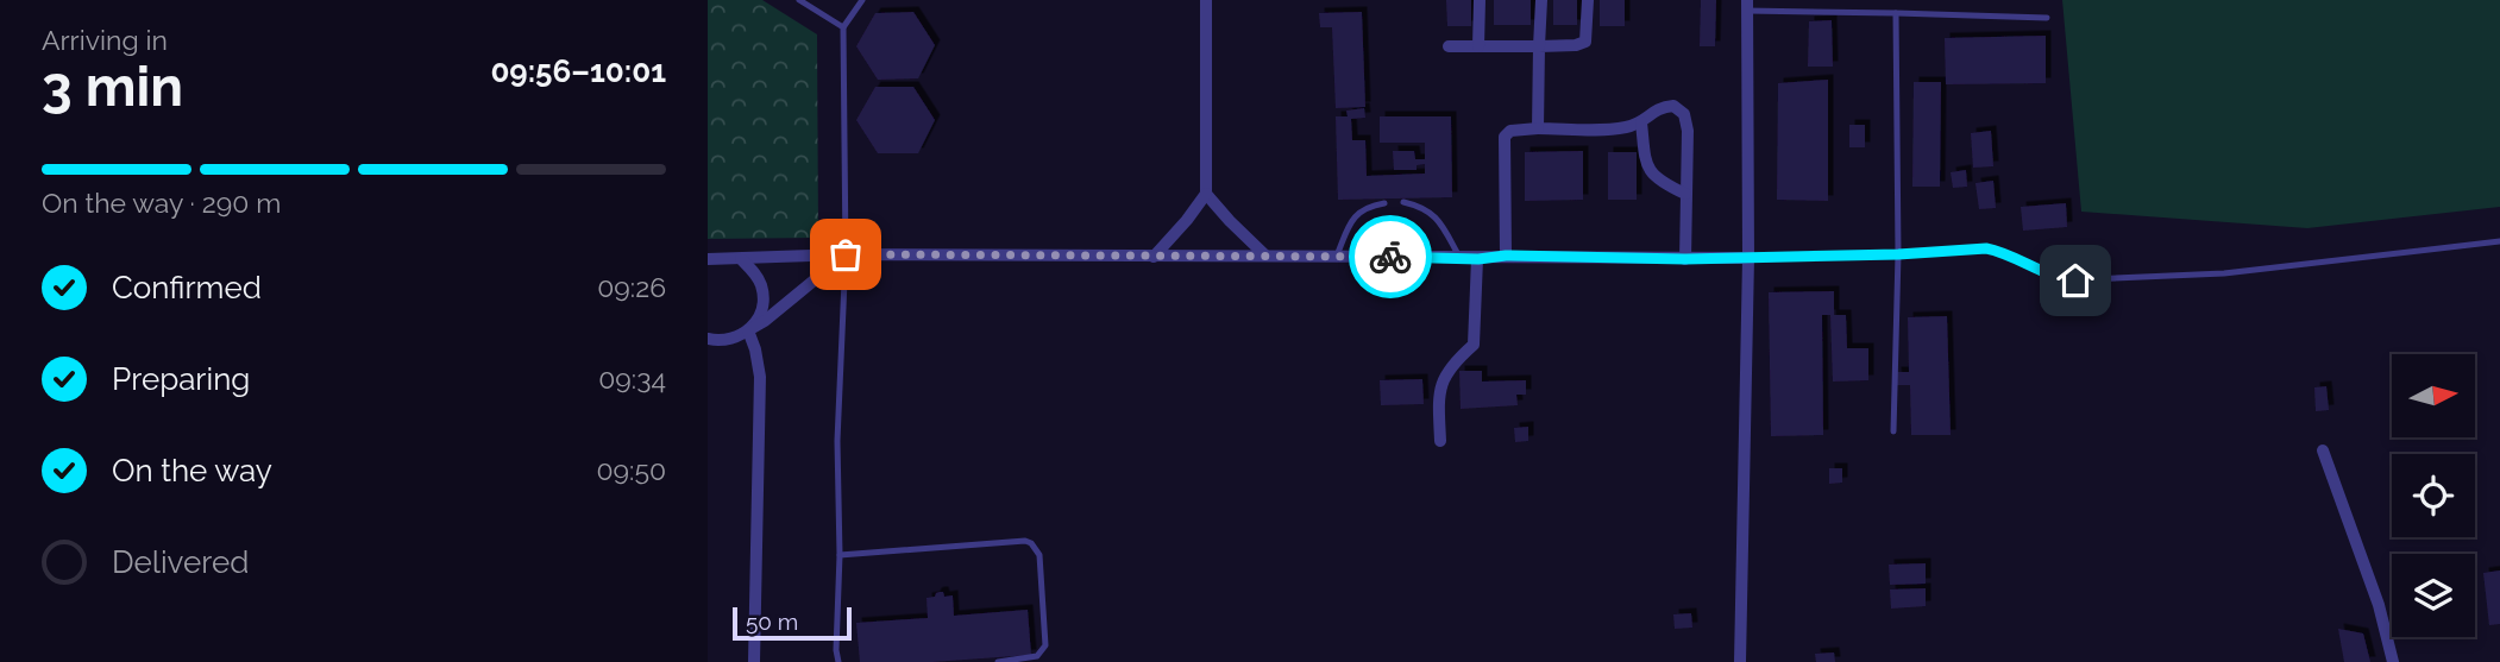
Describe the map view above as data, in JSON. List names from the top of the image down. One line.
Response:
{"scale_bar":"50 m","north":"right","page":{"heading":["3 min","Arriving in","09:56–10:01"],"bar":"On the way · 290 m","list":[["Confirmed","09:26"],["Preparing","09:34"],["On the way","09:50"],"Delivered"],"scale":"50 m"}}
